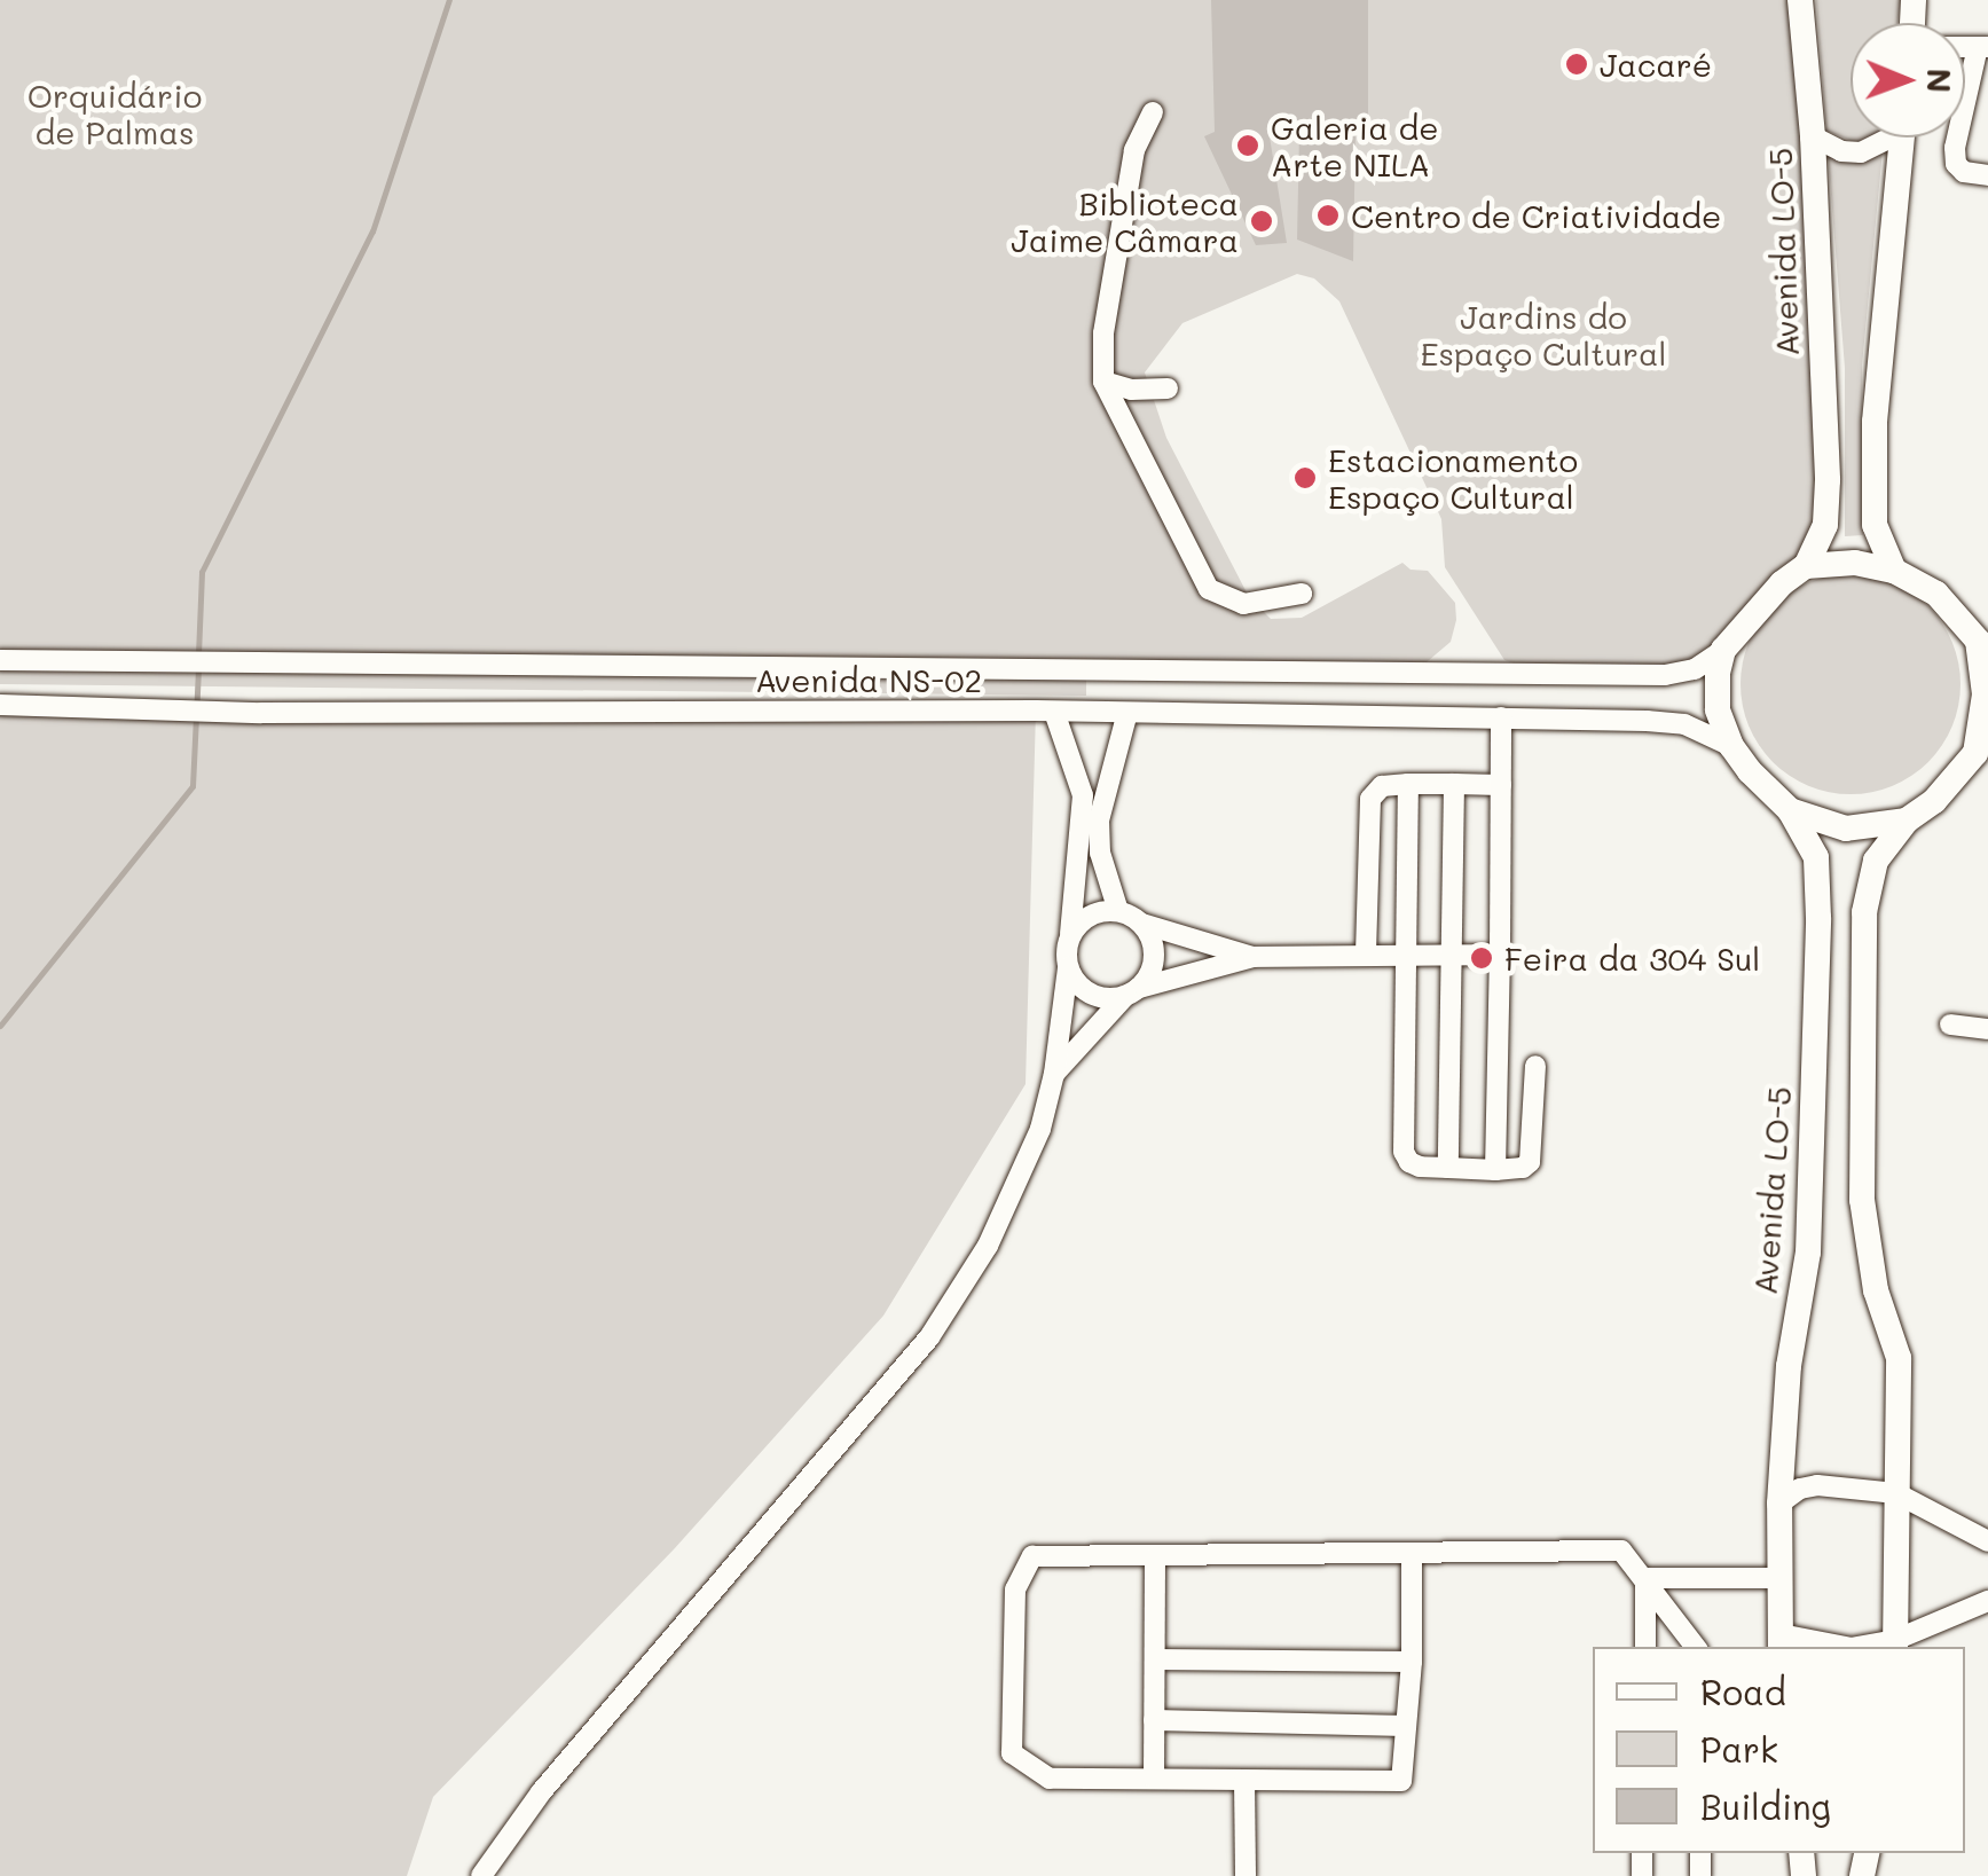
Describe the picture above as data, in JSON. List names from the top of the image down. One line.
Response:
{"streets":{"main road":["Avenida LO-5"],"street":["Avenida NS-02"]},"crossings":[["Avenida LO-5","Avenida NS-02"]],"parks":["Orquidário de Palmas","Jardins do Espaço Cultural"],"places":["Jacaré","Galeria de Arte NILA","Centro de Criatividade","Biblioteca Jaime Câmara","Estacionamento Espaço Cultural","Feira da 304 Sul"],"legend":["Road","Park","Building"],"north":"right"}
